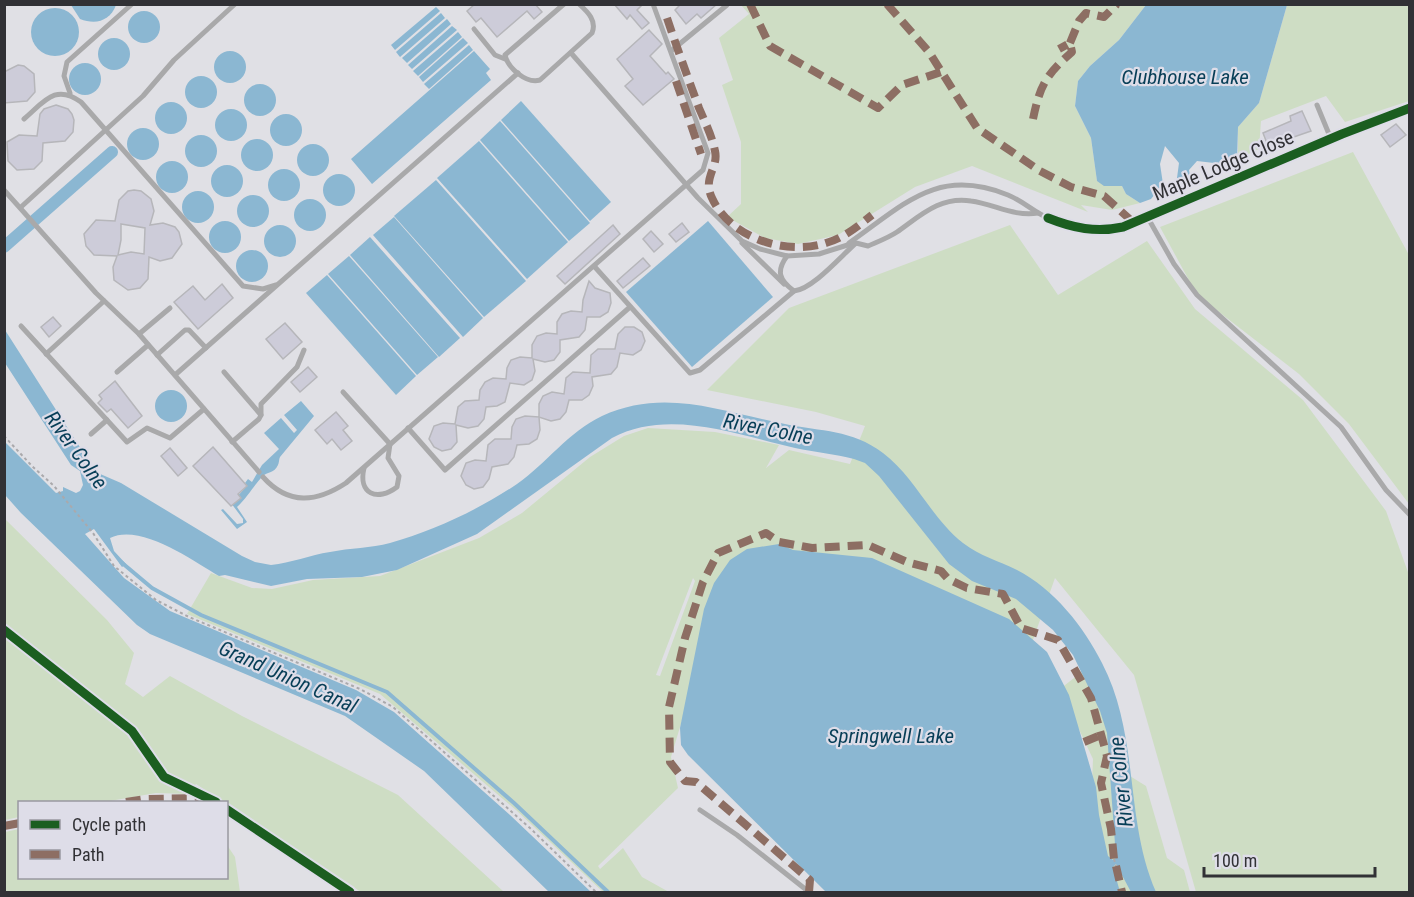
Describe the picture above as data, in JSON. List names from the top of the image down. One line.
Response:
{"streets":{"street":["Maple Lodge Close"]},"water":["Clubhouse Lake","River Colne","Grand Union Canal","Springwell Lake"],"legend":["Cycle path","Path"],"scale_bar":"100 m"}
